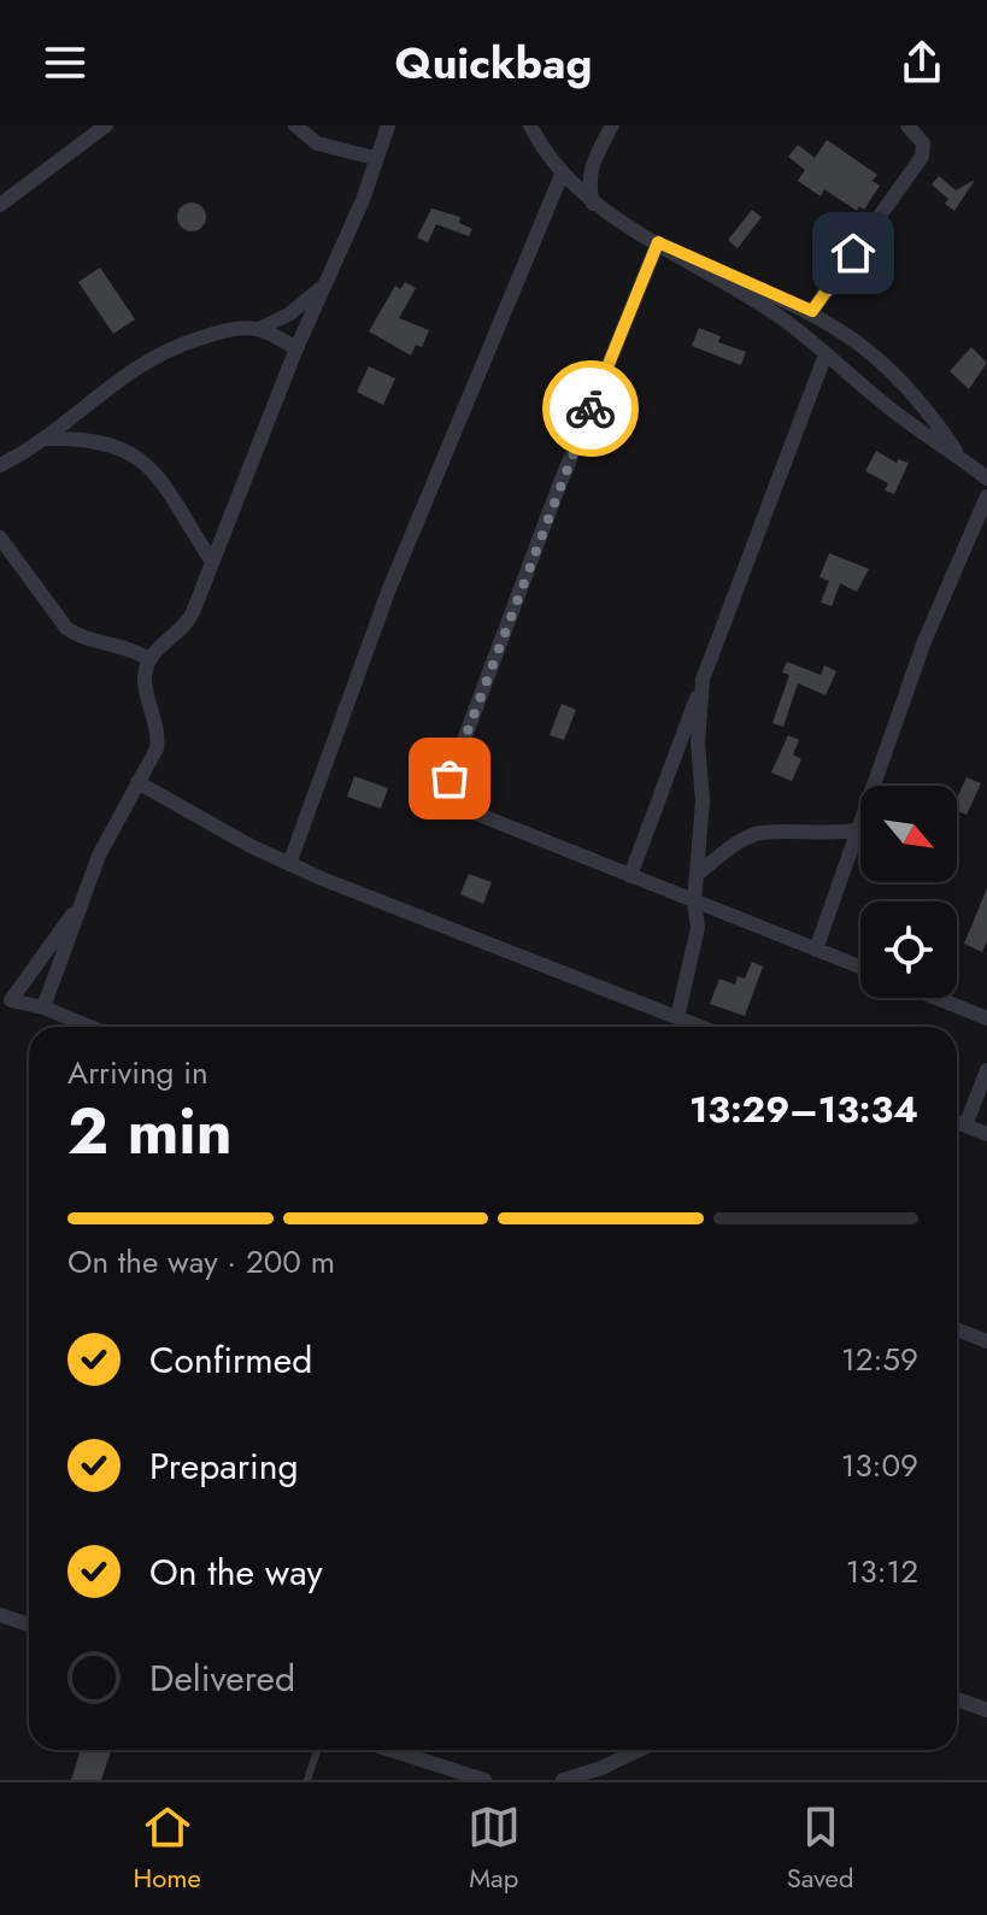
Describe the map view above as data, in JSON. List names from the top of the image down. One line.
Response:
{"north":"bottom right","page":{"header":"Quickbag","heading":["2 min","Arriving in","13:29–13:34"],"bar":"On the way · 200 m","list":[["Confirmed","12:59"],["Preparing","13:09"],["On the way","13:12"],"Delivered"],"tabs":["Home","Map","Saved"]}}
